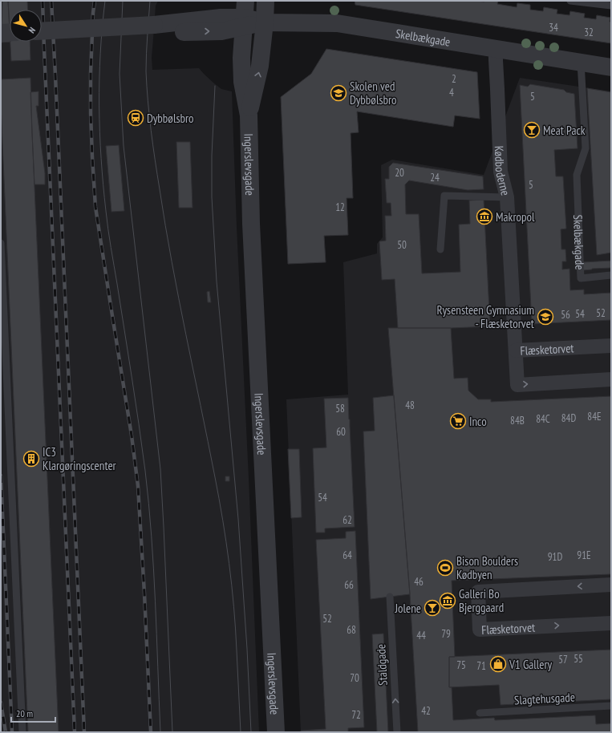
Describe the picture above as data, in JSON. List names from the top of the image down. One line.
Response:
{"streets":{"street":["Skelbækgade","Ingerslevsgade","Kødboderne","Flæsketorvet"],"lane":["Staldgade","Slagtehusgade"]},"crossings":[["Skelbækgade","Ingerslevsgade"],["Skelbækgade","Kødboderne"],["Kødboderne","Flæsketorvet"]],"one_way":["Staldgade"],"places":{"school or university":["Skolen ved Dybbølsbro","Rysensteen Gymnasium - Flæsketorvet"],"station":["Dybbølsbro"],"bar":["Meat Pack","Jolene"],"museum":["Makropol","Galleri Bo Bjerggaard"],"supermarket":["Inco"],"building":["IC3 Klargøringscenter"],"sports":["Bison Boulders Kødbyen"],"shop":["V1 Gallery"]},"house_numbers":["34","32","2","4","5","20","24","5","12","50","52","54","56","48","58","84E","84D","84C","84B","60","54","62","64","91E","91D","46","66","52","68","79","44","55","57","75","71","70","42","72"],"scale_bar":"20 m","north":"bottom right"}
